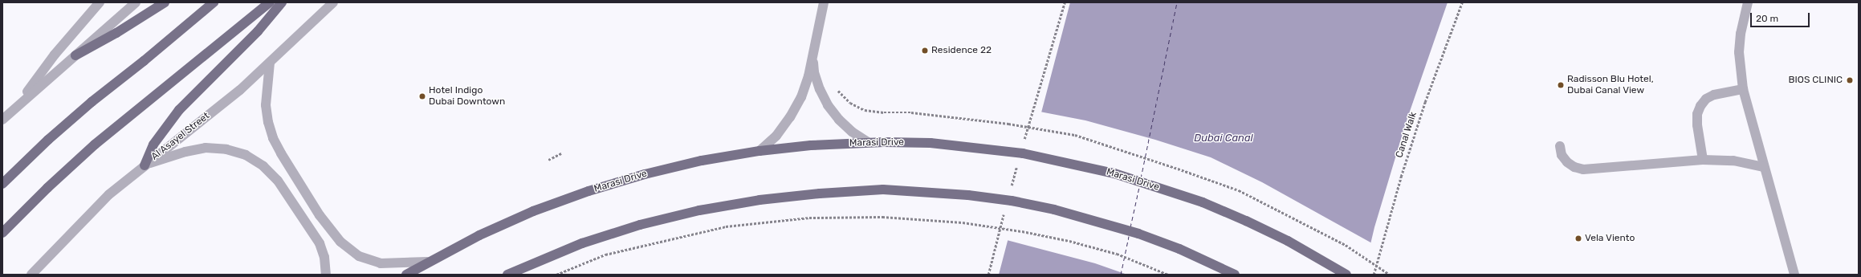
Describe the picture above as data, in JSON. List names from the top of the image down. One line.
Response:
{"streets":{"main road":["Marasi Drive"],"street":["Al Asayel Street"],"path":["Canal Walk"]},"water":["Dubai Canal"],"places":["Residence 22","BIOS CLINIC","Radisson Blu Hotel, Dubai Canal View","Hotel Indigo Dubai Downtown","Vela Viento"],"scale_bar":"20 m"}
